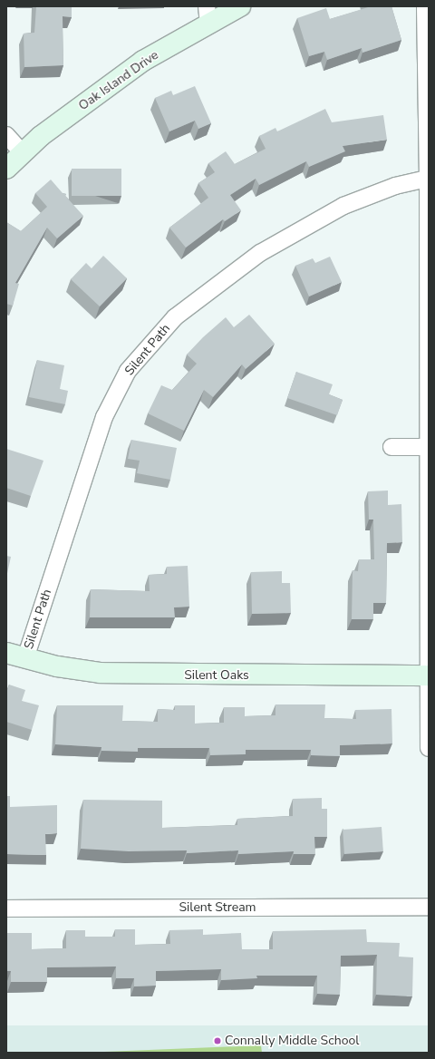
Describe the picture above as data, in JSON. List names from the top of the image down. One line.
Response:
{"streets":{"street":["Oak Island Drive","Silent Path","Silent Oaks","Silent Stream"]},"crossings":[["Silent Path","Silent Oaks"]],"places":["Connally Middle School"]}
